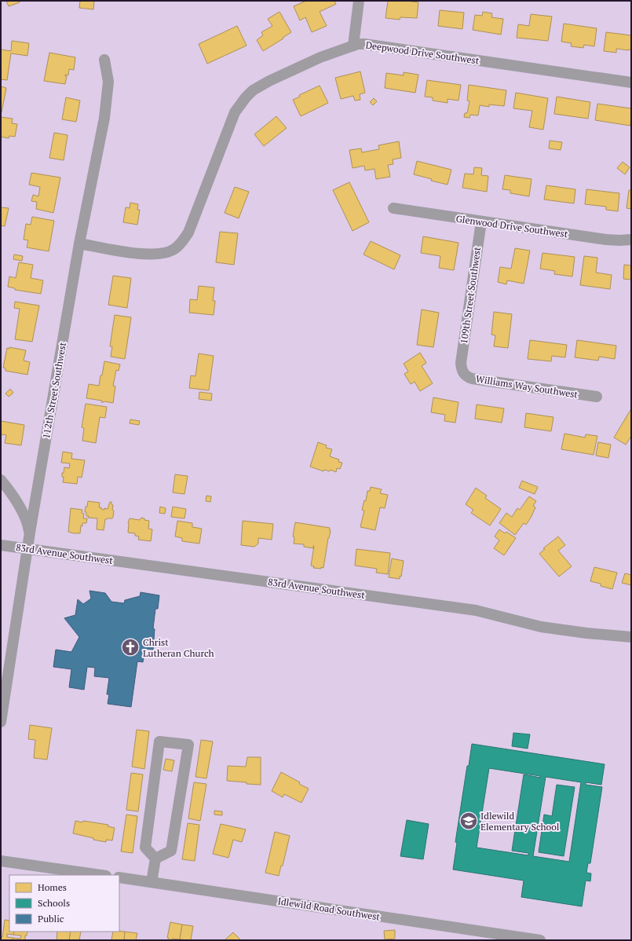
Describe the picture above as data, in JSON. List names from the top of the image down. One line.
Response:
{"streets":{"street":["Deepwood Drive Southwest","Glenwood Drive Southwest","109th Street Southwest","Williams Way Southwest","112th Street Southwest","83rd Avenue Southwest","Idlewild Road Southwest"]},"crossings":[["Deepwood Drive Southwest","112th Street Southwest"],["Glenwood Drive Southwest","109th Street Southwest"],["109th Street Southwest","Williams Way Southwest"],["112th Street Southwest","83rd Avenue Southwest"]],"places":{"church":["Christ Lutheran Church"],"school or university":["Idlewild Elementary School"]},"legend":["Homes","Schools","Public"]}
